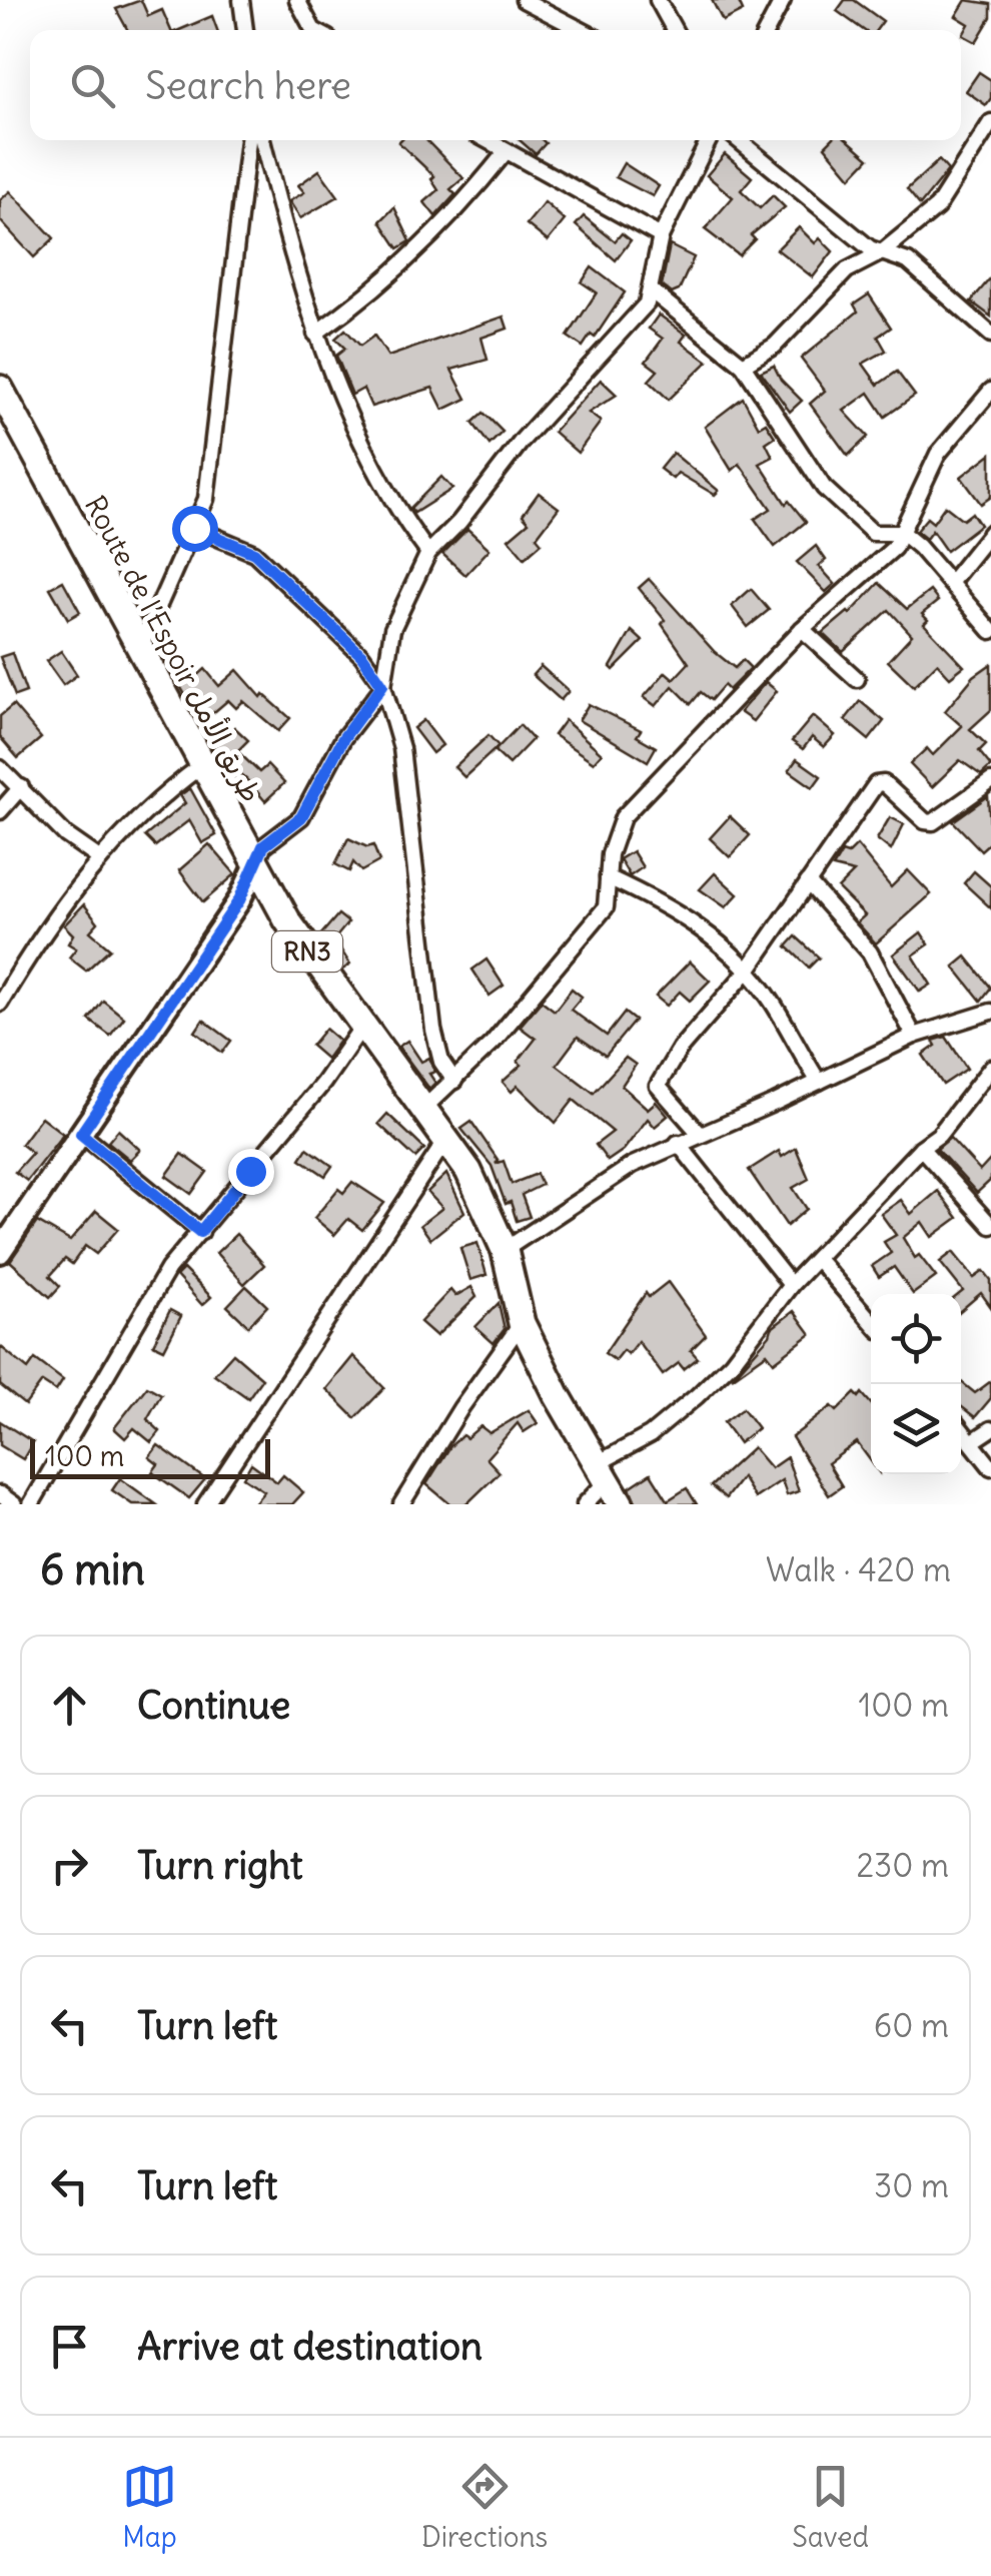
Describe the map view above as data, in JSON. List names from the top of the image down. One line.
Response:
{"streets":{"highway":["Route de l’Espoir طريق الأمل","RN3"]},"scale_bar":"100 m","page":{"search":"Search here","scale":"100 m","heading":["6 min","Walk · 420 m"],"list":[["Continue","100 m"],["Turn right","230 m"],["Turn left","60 m"],["Turn left","30 m"],"Arrive at destination"],"nav":["Map","Directions","Saved"]}}
